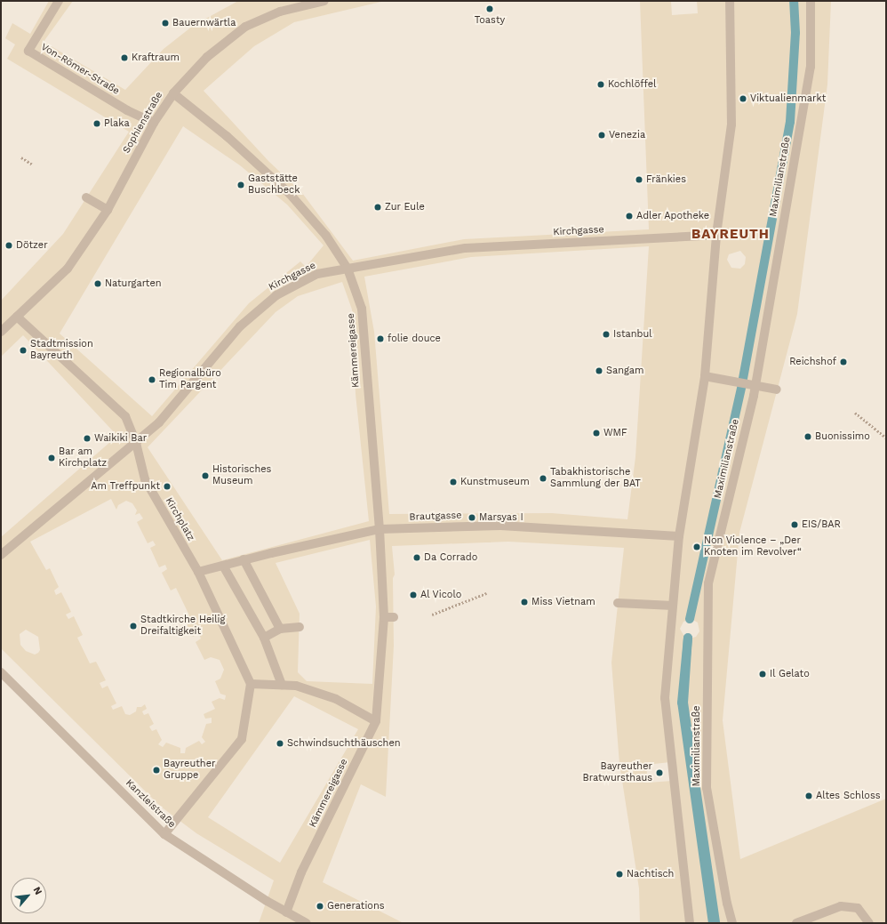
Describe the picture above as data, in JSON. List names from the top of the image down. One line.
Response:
{"streets":{"street":["Von-Römer-Straße","Sophienstraße","Maximilianstraße","Kirchgasse","Kämmereigasse","Brautgasse","Kirchplatz","Kanzleistraße"]},"crossings":[["Von-Römer-Straße","Sophienstraße"],["Sophienstraße","Kämmereigasse"],["Kirchgasse","Kämmereigasse"],["Kirchgasse","Kirchplatz"],["Kämmereigasse","Brautgasse"],["Kämmereigasse","Kanzleistraße"],["Brautgasse","Kirchplatz"]],"districts":["BAYREUTH"],"places":["Toasty","Bauernwärtla","Kraftraum","Kochlöffel","Viktualienmarkt","Plaka","Venezia","Fränkies","Gaststätte Buschbeck","Zur Eule","Adler Apotheke","Dötzer","Naturgarten","Istanbul","folie douce","Stadtmission Bayreuth","Reichshof","Sangam","Regionalbüro Tim Pargent","WMF","Buonissimo","Waikiki Bar","Bar am Kirchplatz","Historisches Museum","Tabakhistorische Sammlung der BAT","Kunstmuseum","Am Treffpunkt","Marsyas I","EIS/BAR","Non Violence – „Der Knoten im Revolver“","Da Corrado","Al Vicolo","Miss Vietnam","Stadtkirche Heilig Dreifaltigkeit","Il Gelato","Schwindsuchthäuschen","Bayreuther Gruppe","Bayreuther Bratwursthaus","Altes Schloss","Nachtisch","Generations"],"north":"top right"}
